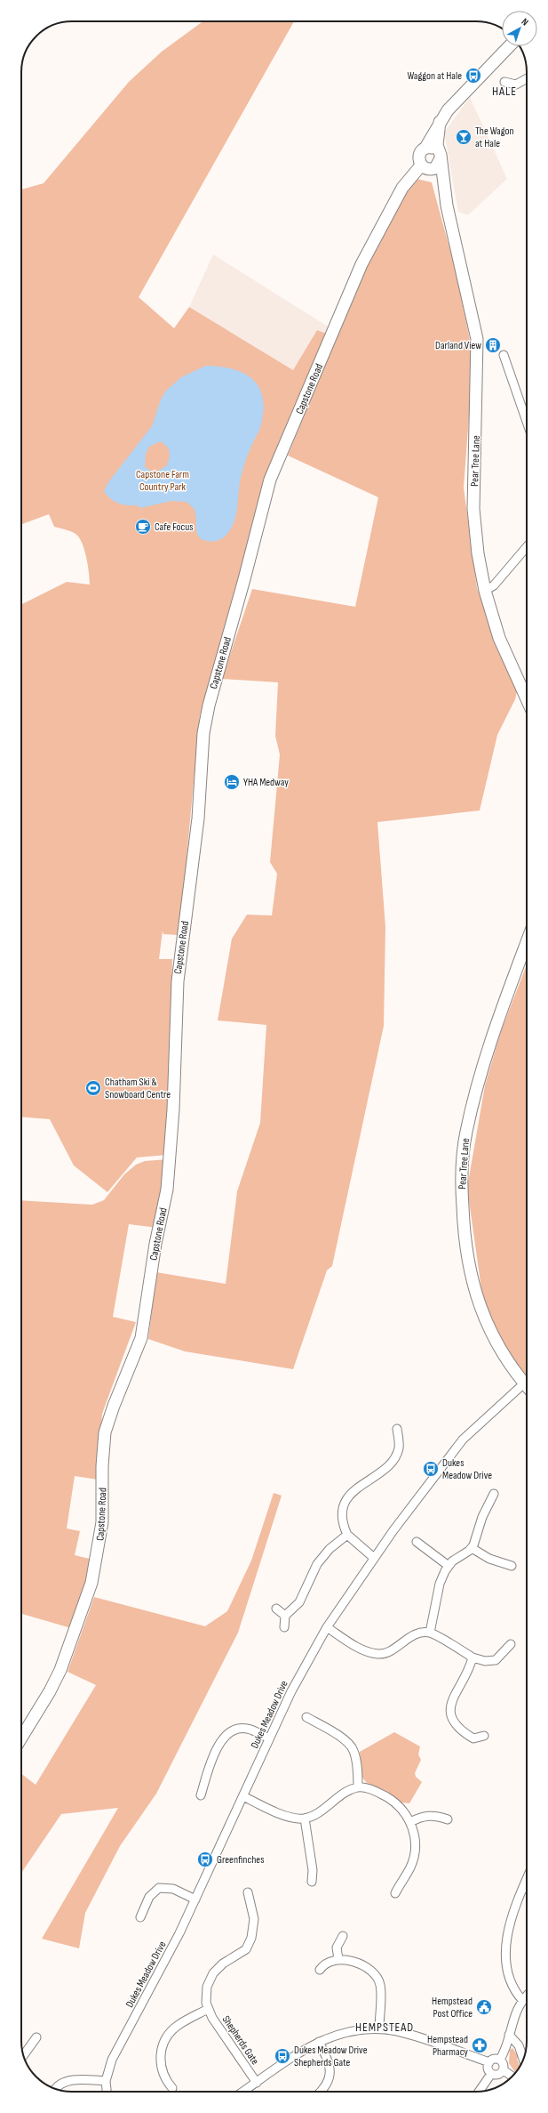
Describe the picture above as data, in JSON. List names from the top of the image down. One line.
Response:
{"streets":{"street":["Capstone Road","Pear Tree Lane","Dukes Meadow Drive","Shepherds Gate"]},"crossings":[["Capstone Road","Pear Tree Lane"],["Pear Tree Lane","Dukes Meadow Drive"]],"districts":["HALE","HEMPSTEAD"],"parks":["Capstone Farm Country Park"],"places":{"bus stop":["Waggon at Hale","Dukes Meadow Drive","Greenfinches","Dukes Meadow Drive Shepherds Gate"],"bar":["The Wagon at Hale"],"building":["Darland View"],"cafe":["Cafe Focus"],"hotel":["YHA Medway"],"sports":["Chatham Ski & Snowboard Centre"],"public building":["Hempstead Post Office"],"pharmacy":["Hempstead Pharmacy"]},"north":"top right"}
